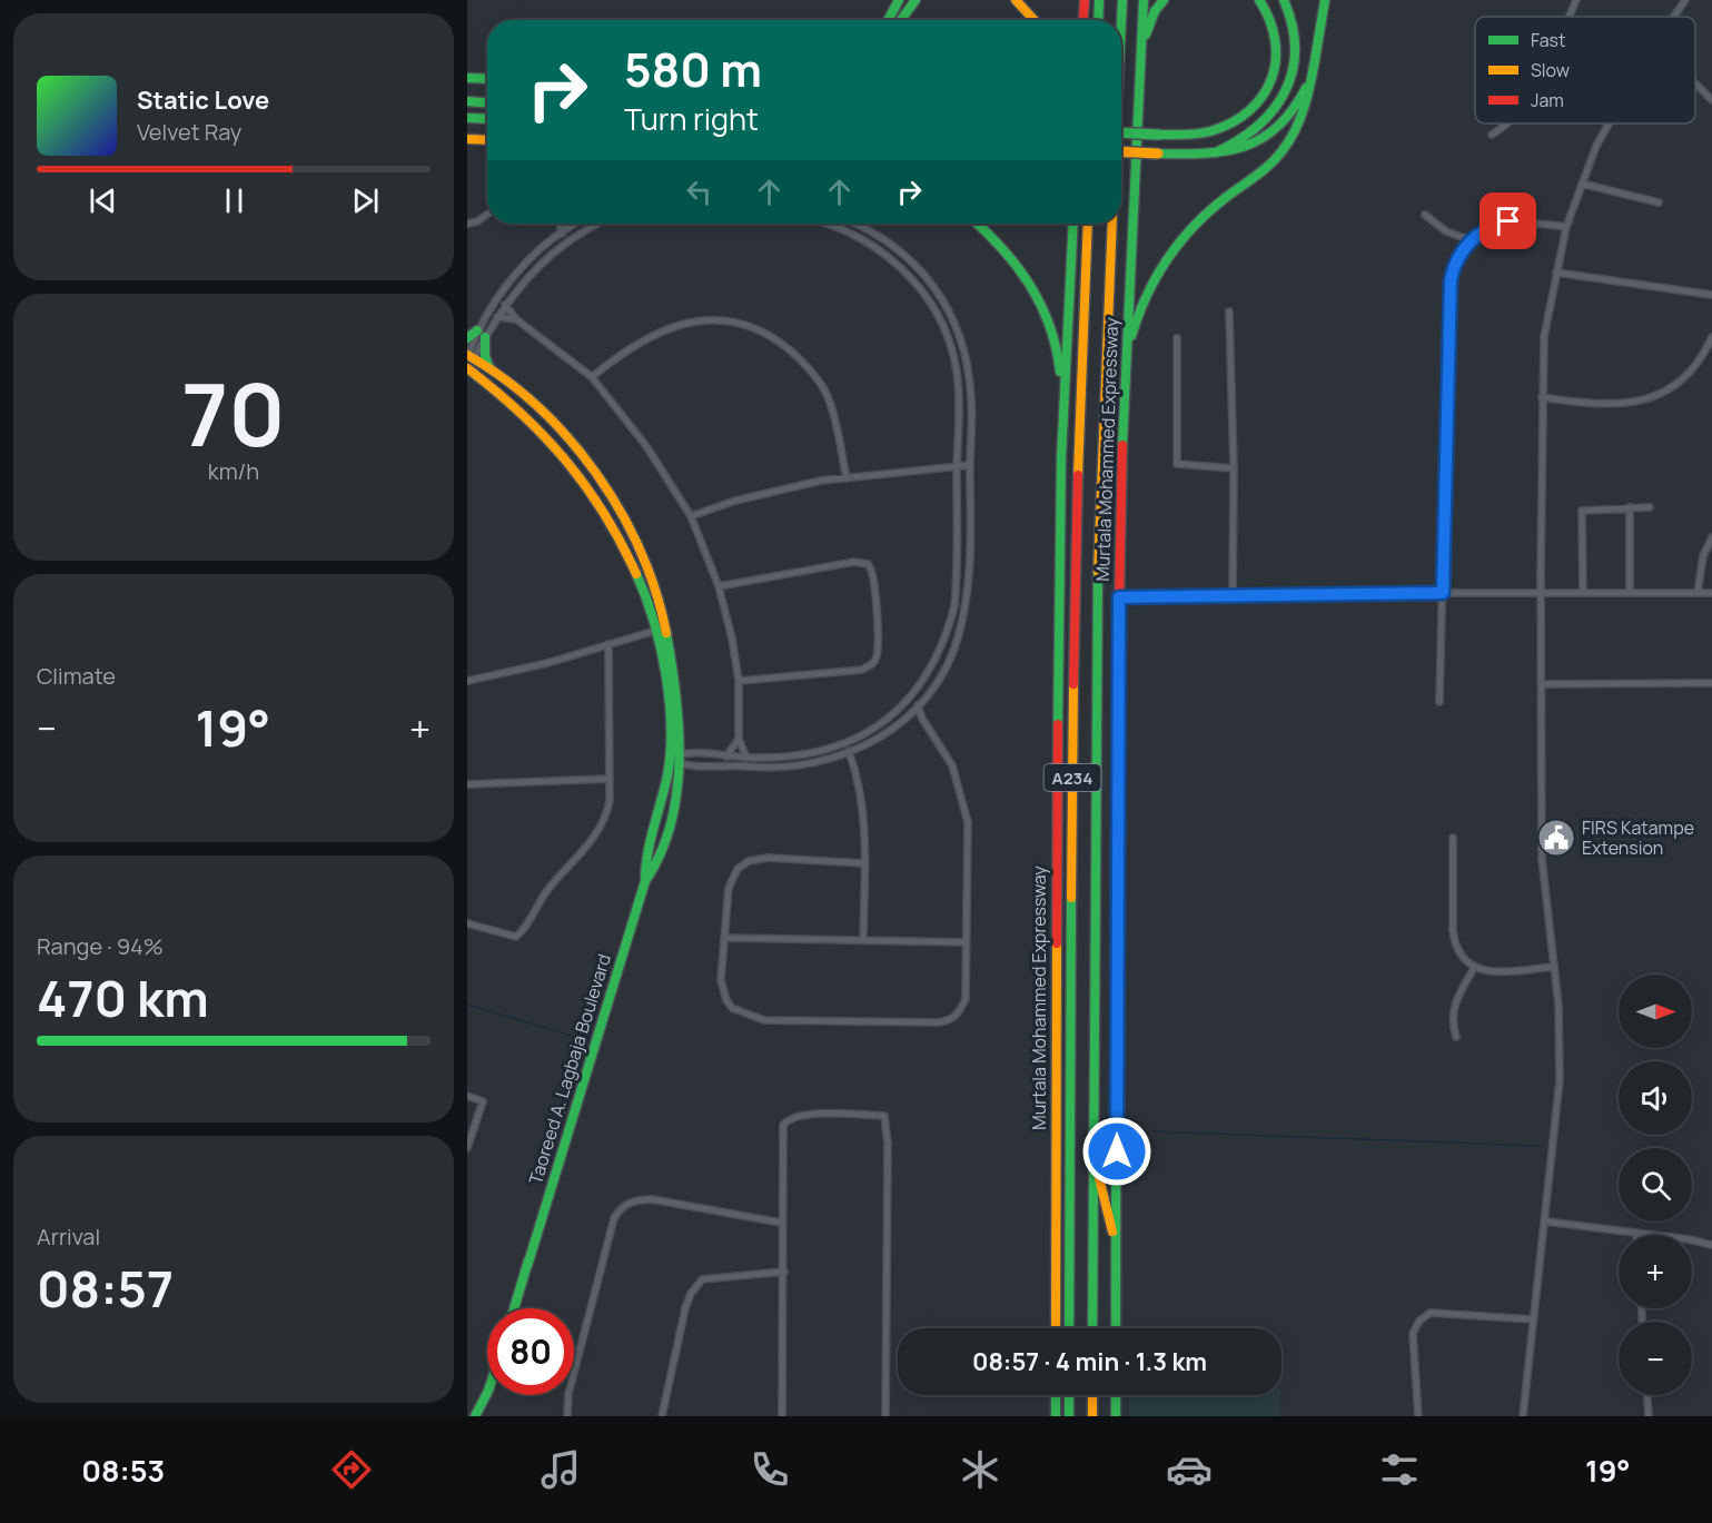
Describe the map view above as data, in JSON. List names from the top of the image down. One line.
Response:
{"streets":{"main road":["Murtala Mohammed Expressway","A234","Taoreed A. Lagbaja Boulevard"]},"places":{"public building":["FIRS Katampe Extension"]},"legend":["Fast","Slow","Jam"],"north":"right","page":{"turn":["580 m","Turn right"],"song":["Static Love","Velvet Ray"],"tile":[["70","km/h"],"Climate",["Range · 94%","470 km"],["Arrival","08:57"]],"heat":["−","19°","+"],"map_buttons":["+","−"],"limit":"80","trip":"08:57 · 4 min · 1.3 km","tabs":["08:53","19°"]}}
